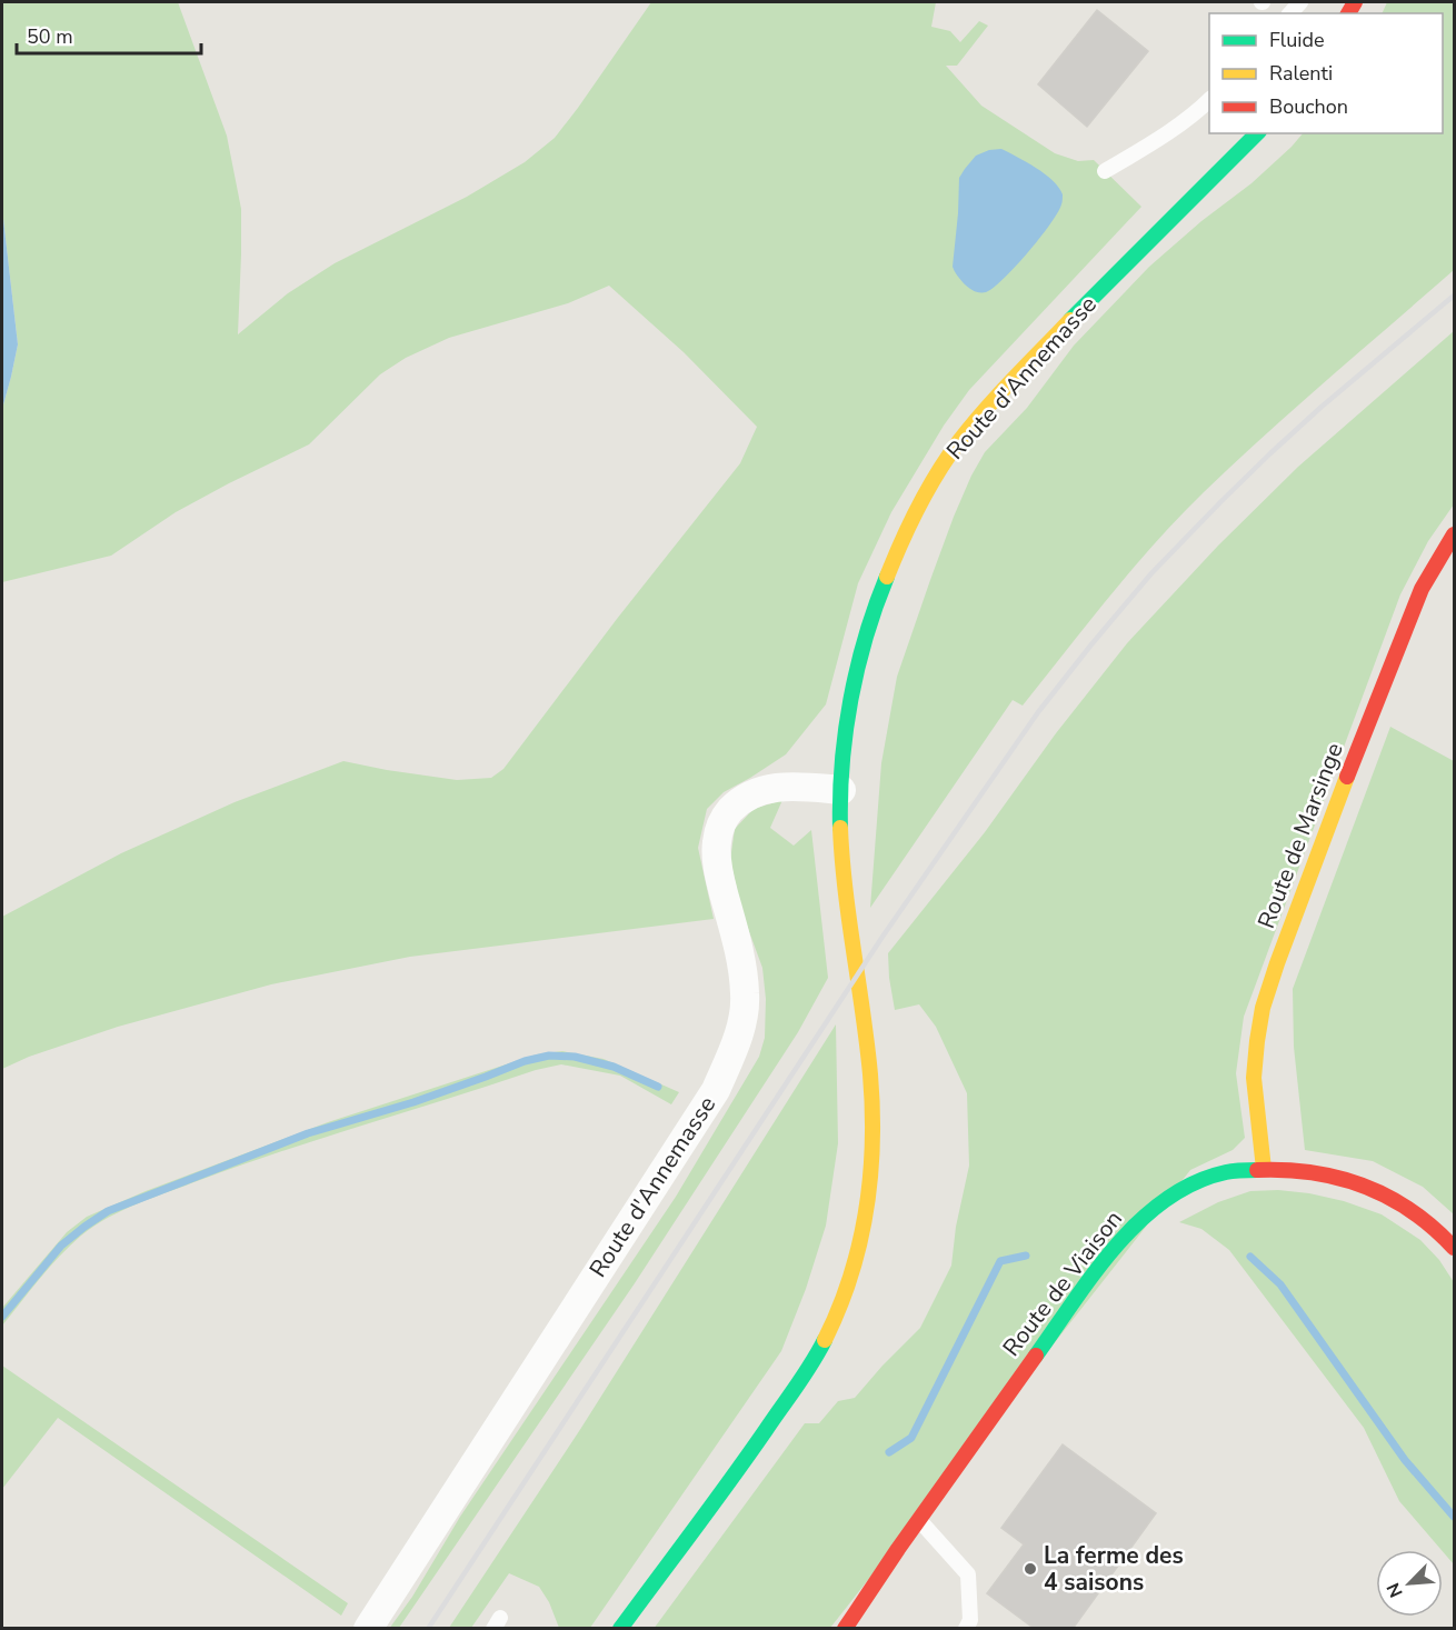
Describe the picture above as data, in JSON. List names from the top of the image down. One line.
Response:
{"streets":{"main road":["Route d'Annemasse","Route de Marsinge","Route de Viaison"]},"crossings":[["Route de Marsinge","Route de Viaison"]],"places":["La ferme des 4 saisons"],"legend":["Fluide","Ralenti","Bouchon"],"scale_bar":"50 m","north":"bottom left"}
